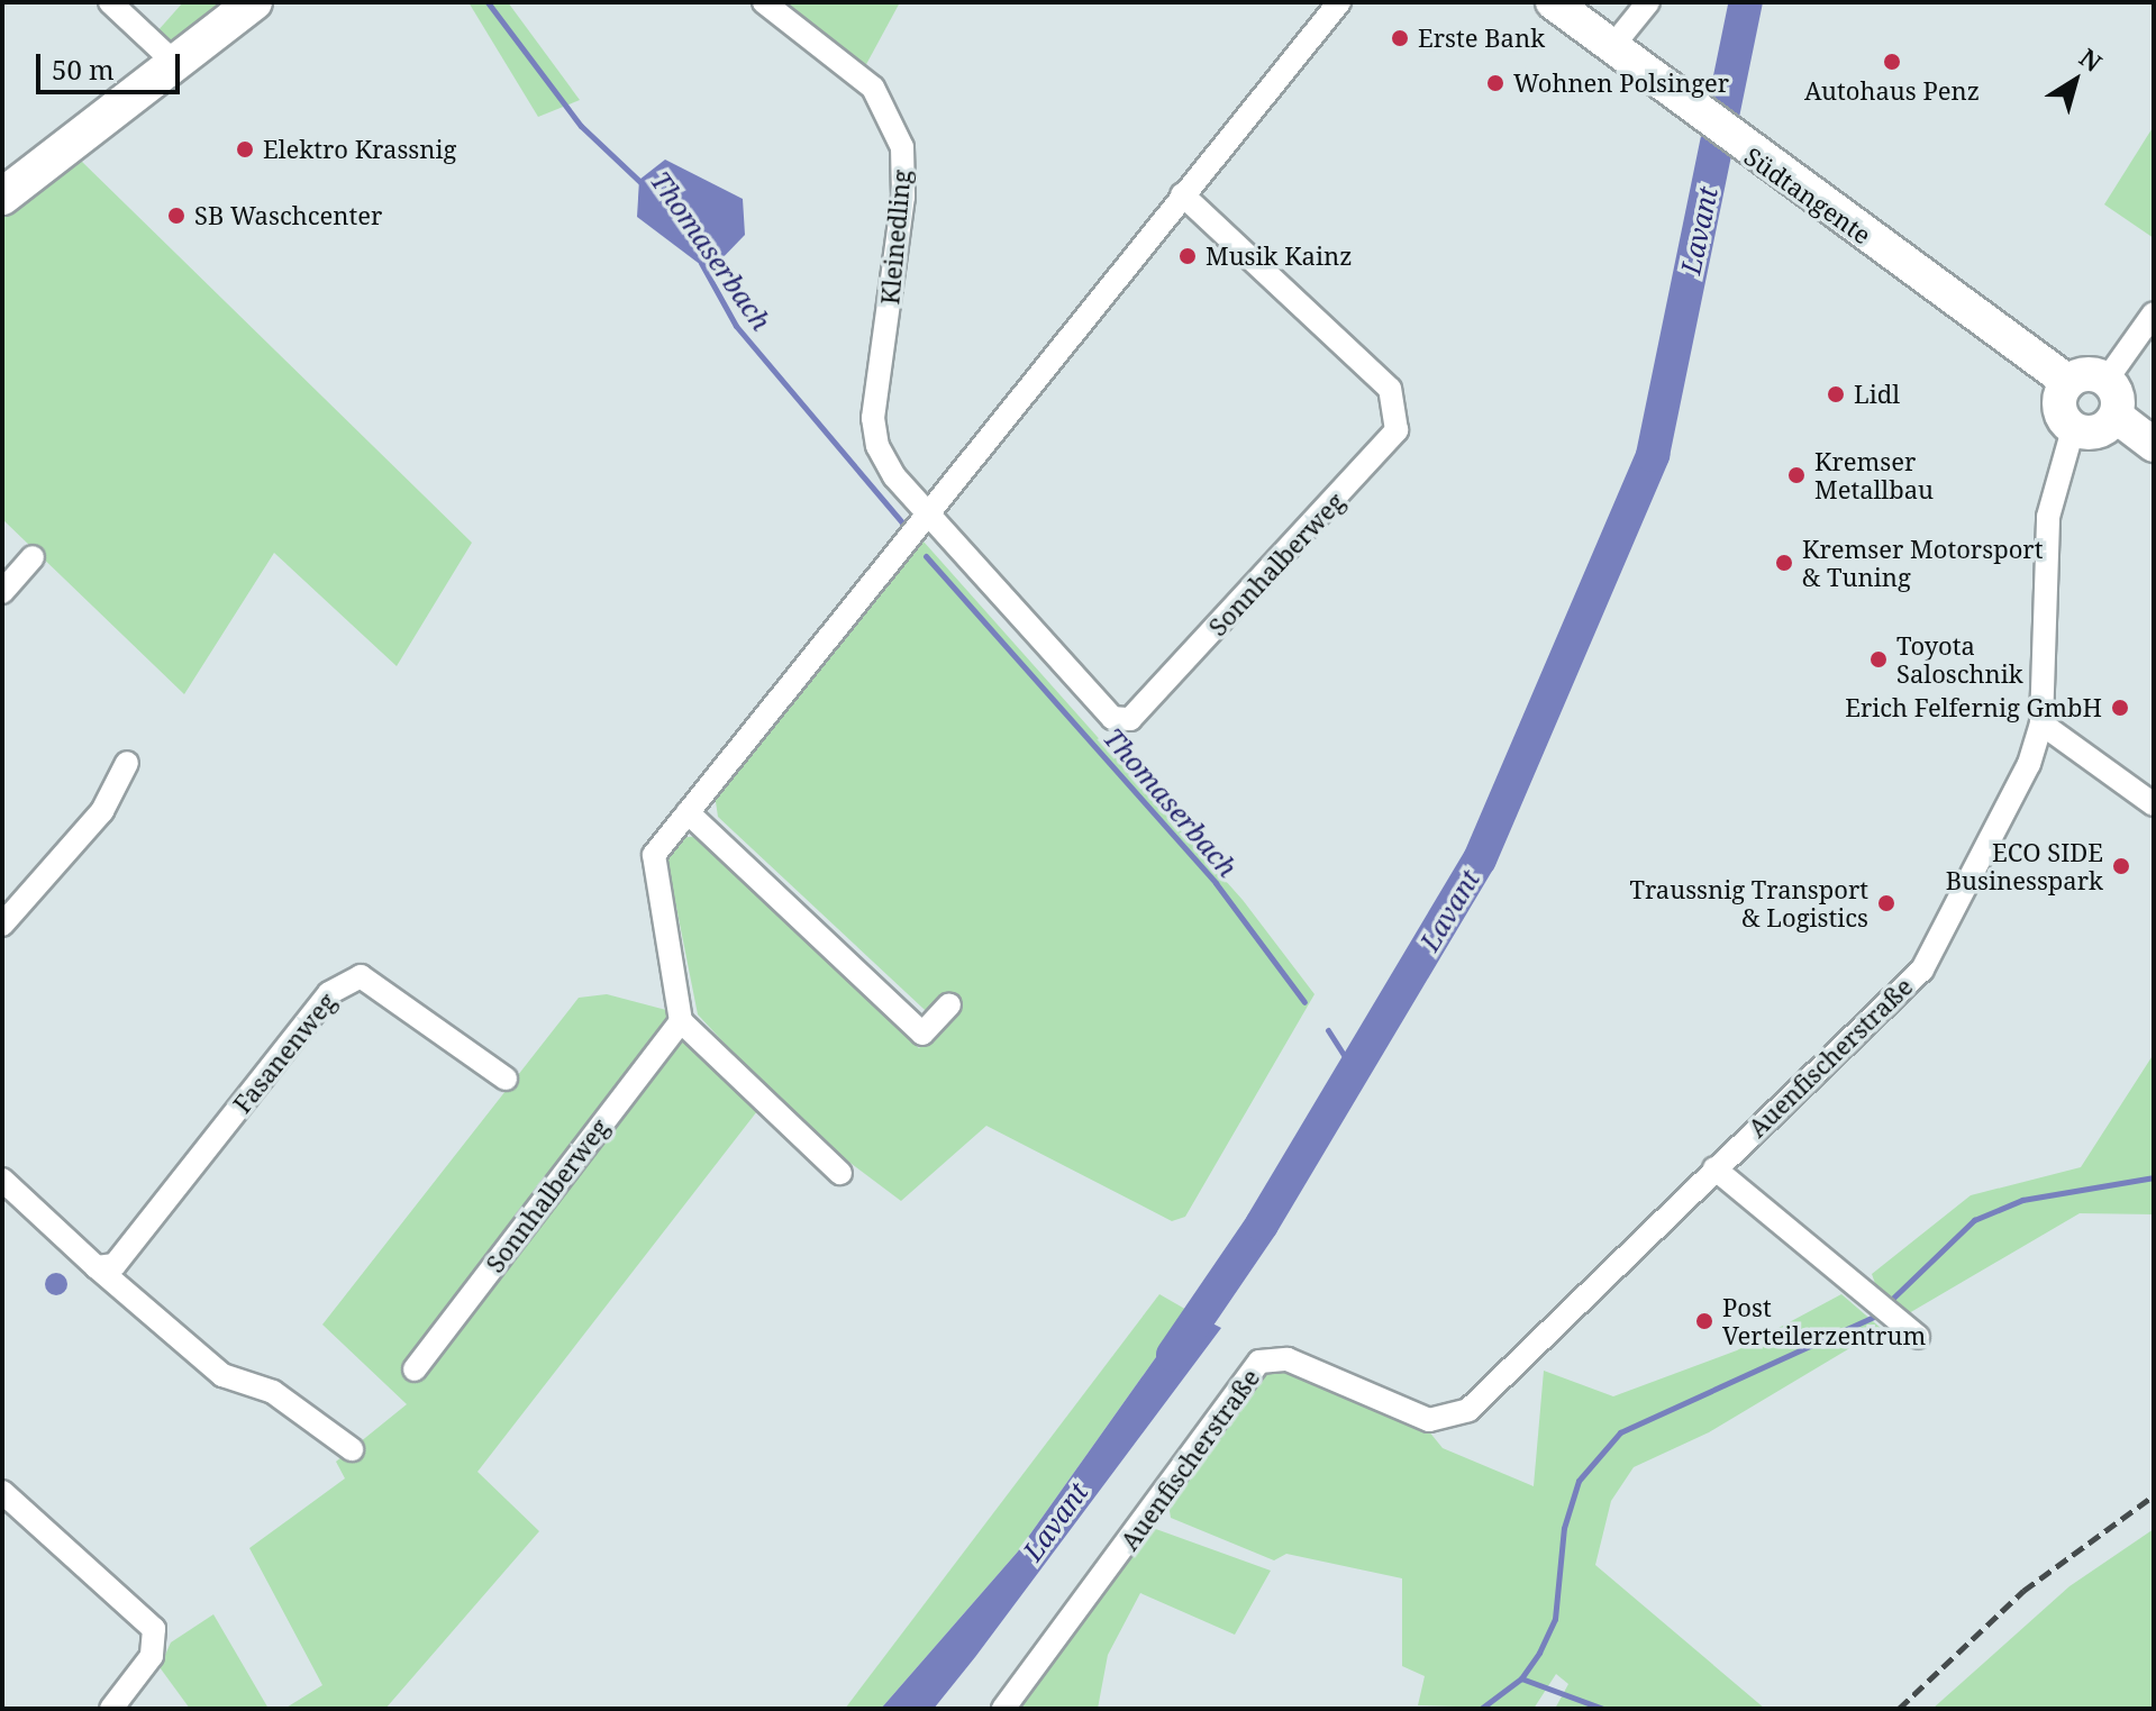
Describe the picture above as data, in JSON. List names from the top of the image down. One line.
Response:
{"streets":{"main road":["Südtangente"],"street":["Kleinedling","Sonnhalberweg","Fasanenweg","Auenfischerstraße"]},"crossings":[["Südtangente","Auenfischerstraße"],["Kleinedling","Sonnhalberweg"]],"water":["Lavant","Thomaserbach"],"places":["Erste Bank","Autohaus Penz","Wohnen Polsinger","Elektro Krassnig","SB Waschcenter","Musik Kainz","Lidl","Kremser Metallbau","Kremser Motorsport & Tuning","Toyota Saloschnik","Erich Felfernig GmbH","ECO SIDE Businesspark","Traussnig Transport & Logistics","Post Verteilerzentrum"],"scale_bar":"50 m","north":"top right"}
